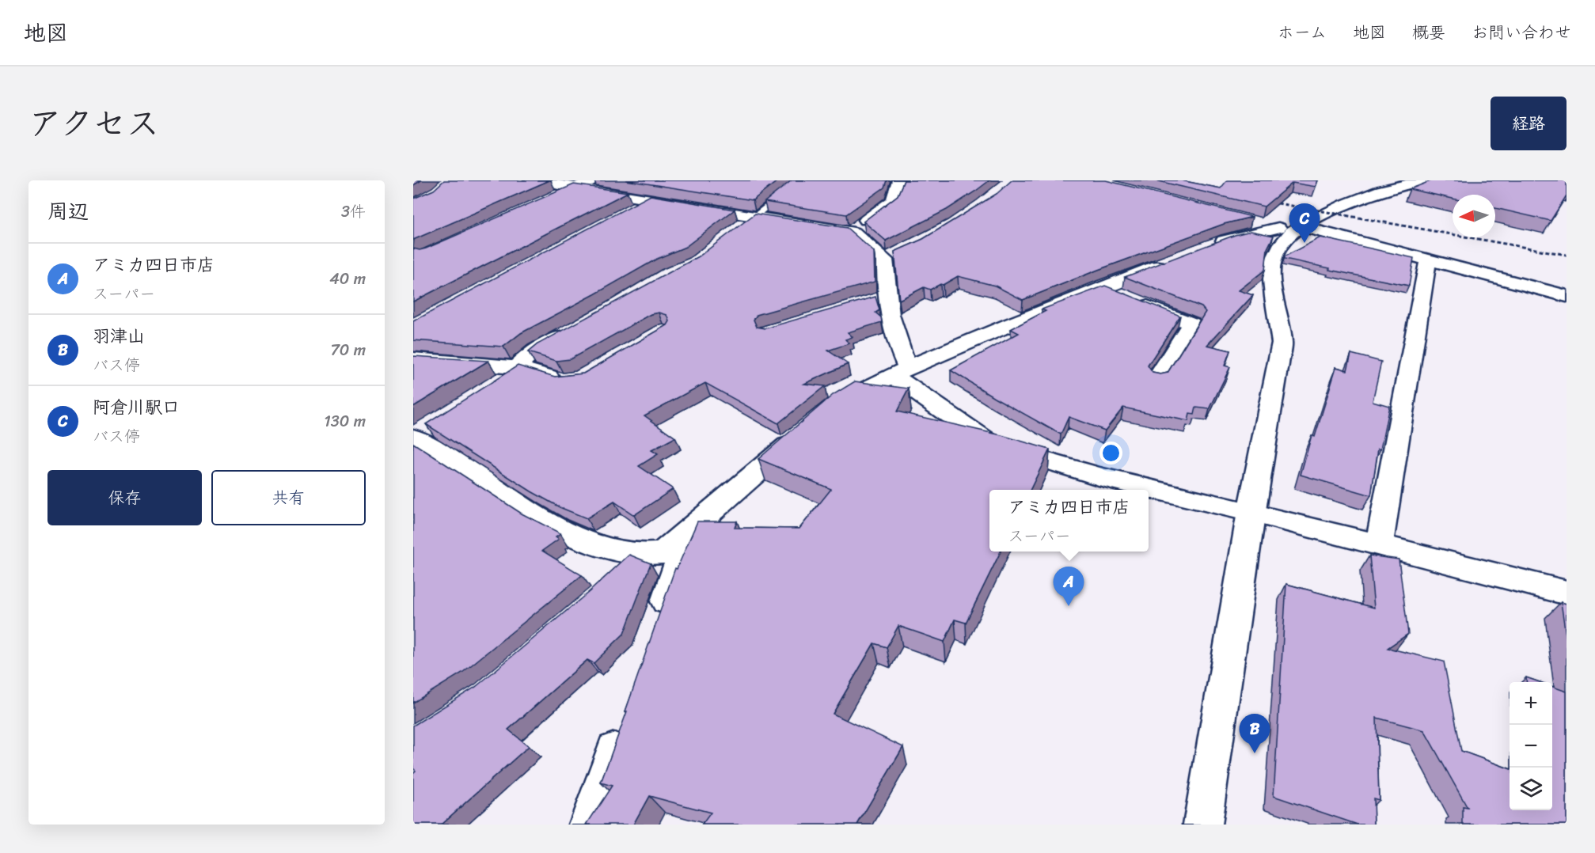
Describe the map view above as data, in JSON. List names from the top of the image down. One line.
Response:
{"north":"left","page":{"header":"地図","nav":["ホーム","地図","概要","お問い合わせ"],"title":"アクセス","buttons":["経路",["保存","共有"]],"heading":["周辺","3件"],"pins":["C","A","B"],"list":[{"mark":"A","name":"アミカ四日市店","note":"スーパー","value":"40 m"},{"mark":"B","name":"羽津山","note":"バス停","value":"70 m"},{"mark":"C","name":"阿倉川駅口","note":"バス停","value":"130 m"}],"popup":["アミカ四日市店","スーパー"],"map_buttons":["+","−"]}}
